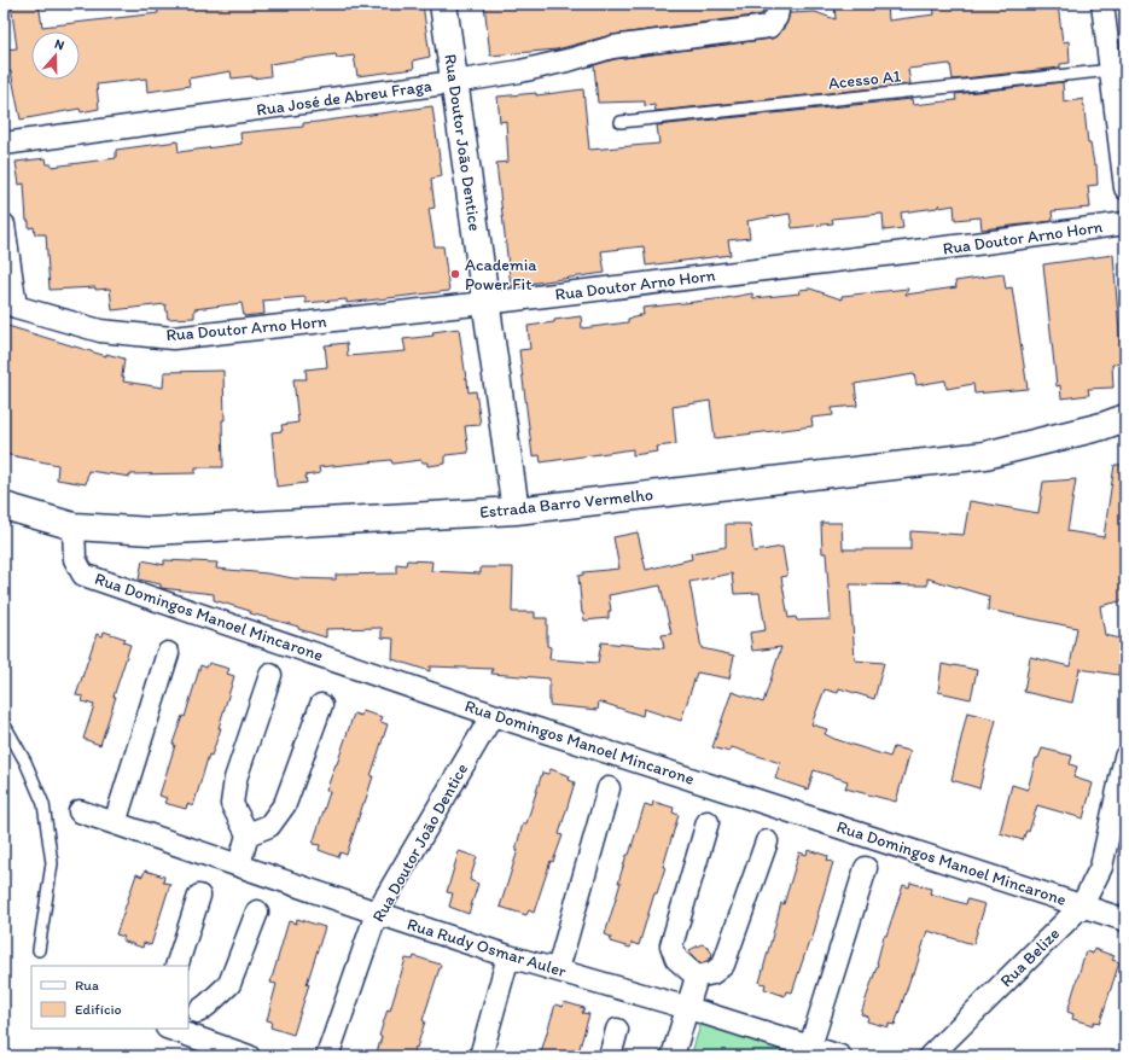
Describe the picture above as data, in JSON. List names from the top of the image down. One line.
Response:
{"streets":{"street":["Rua José de Abreu Fraga","Rua Doutor João Dentice","Rua Doutor Arno Horn","Estrada Barro Vermelho","Rua Domingos Manoel Mincarone","Rua Rudy Osmar Auler","Rua Belize"],"lane":["Acesso A1"]},"crossings":[["Rua José de Abreu Fraga","Rua Doutor João Dentice"],["Rua Doutor João Dentice","Rua Doutor Arno Horn"],["Rua Doutor João Dentice","Estrada Barro Vermelho"],["Rua Doutor João Dentice","Rua Domingos Manoel Mincarone"],["Rua Doutor João Dentice","Rua Rudy Osmar Auler"],["Estrada Barro Vermelho","Rua Domingos Manoel Mincarone"],["Rua Domingos Manoel Mincarone","Rua Belize"]],"places":["Academia Power Fit"],"legend":["Rua","Edifício"],"north":"top"}
